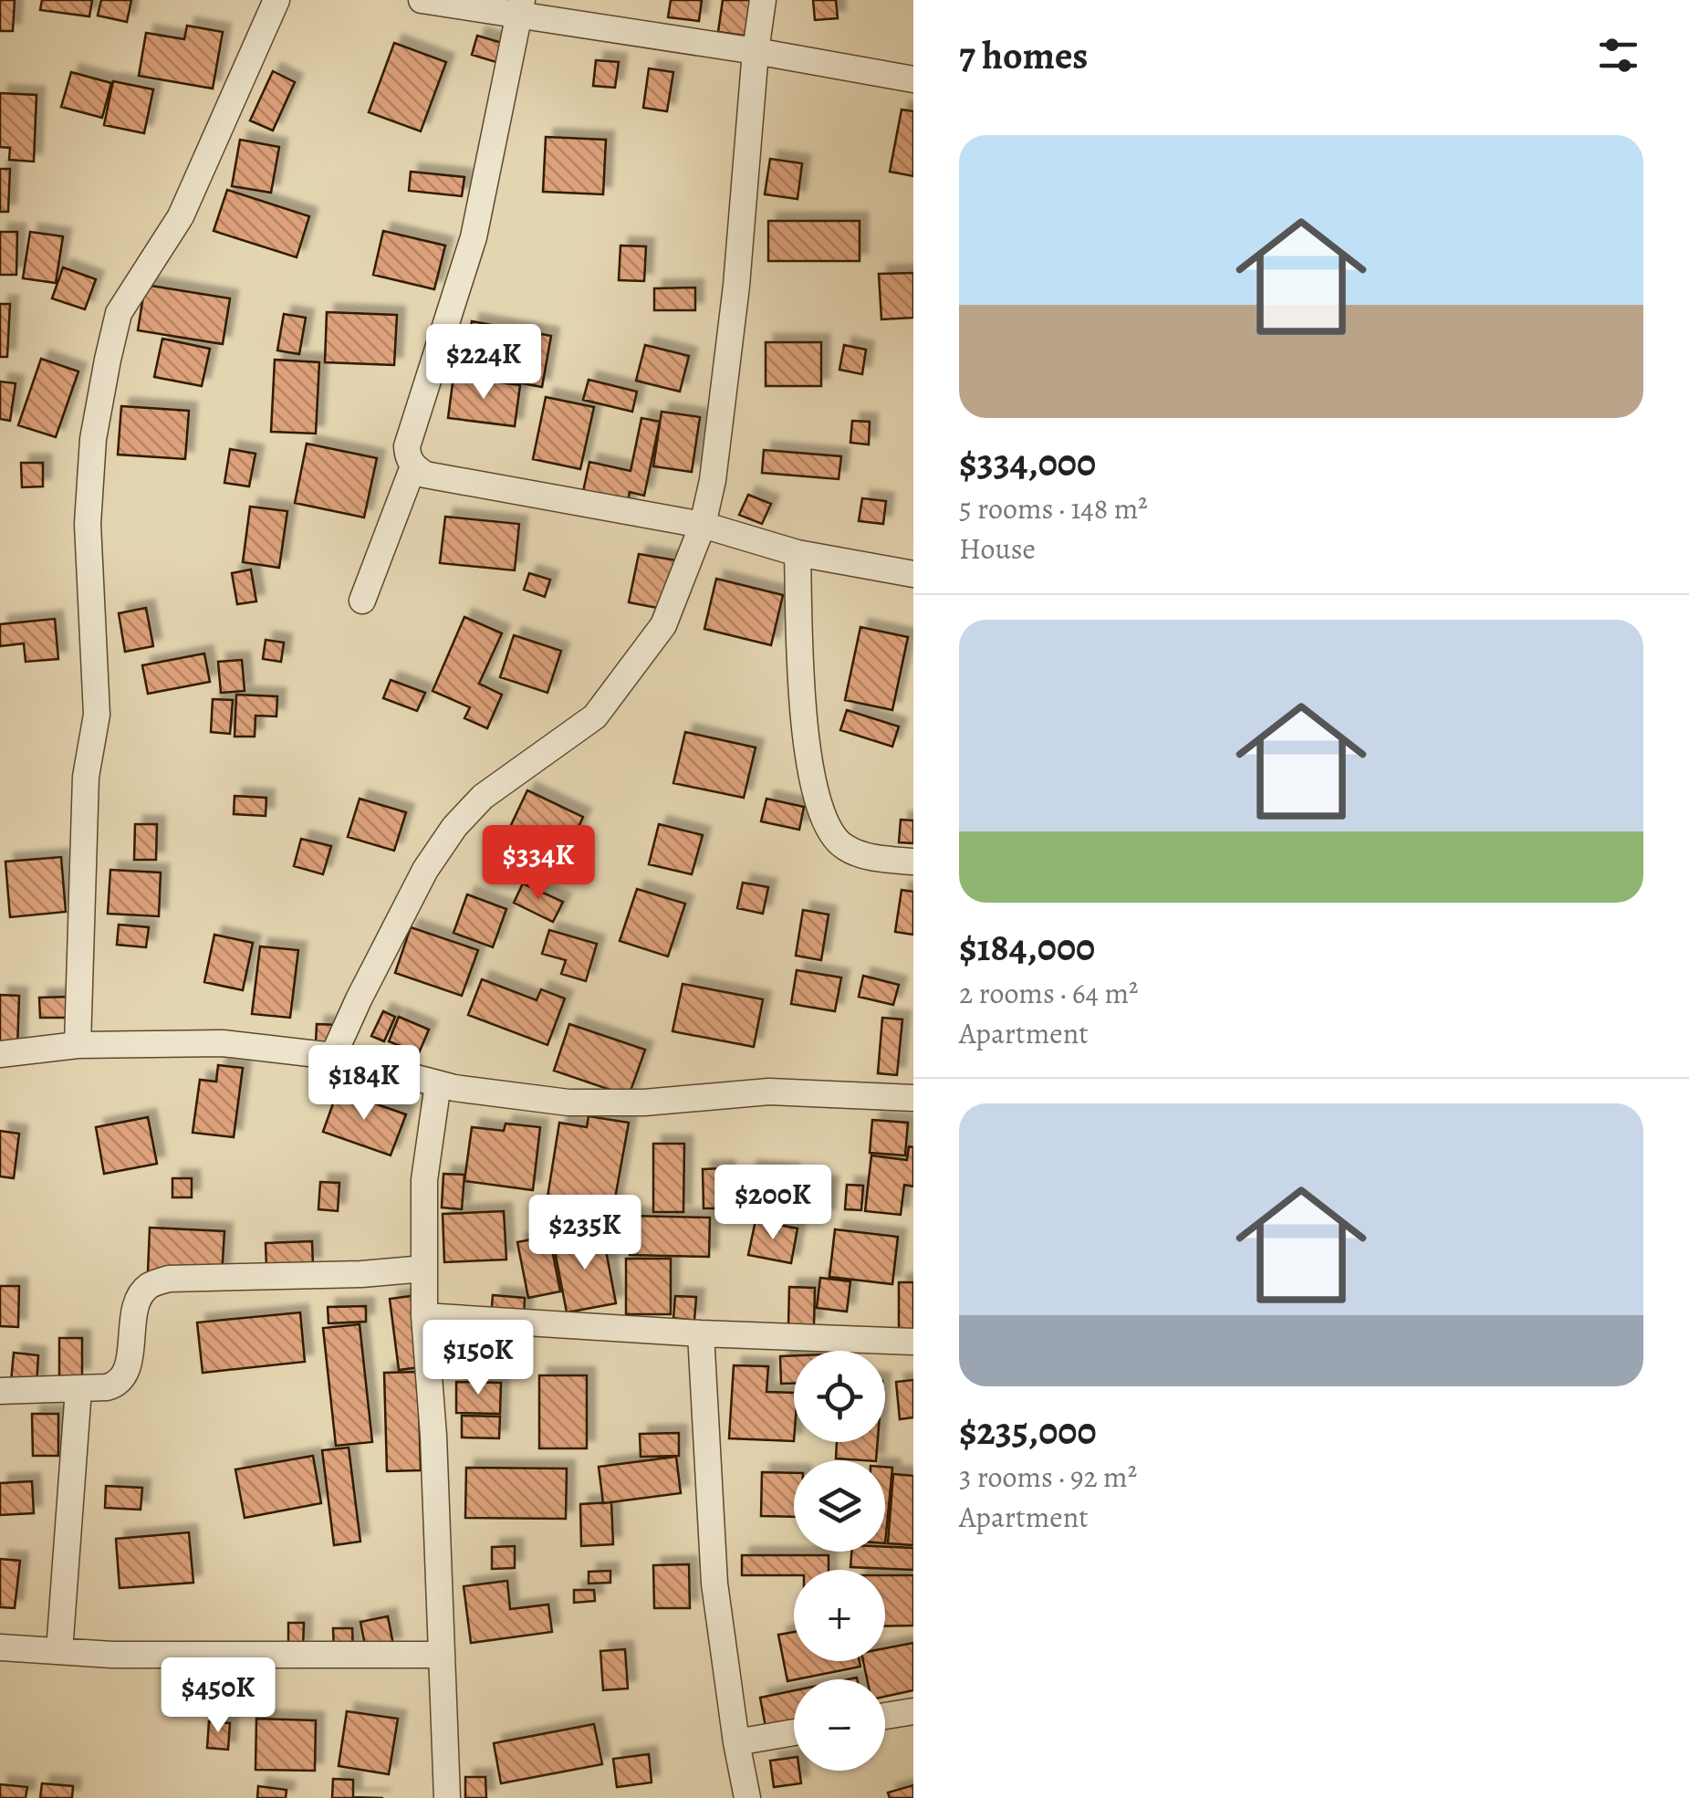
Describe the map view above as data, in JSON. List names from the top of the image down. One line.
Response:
{"page":{"heading":"7 homes","list":[{"name":"$334,000","note":"5 rooms · 148 m² · House"},{"name":"$184,000","note":"2 rooms · 64 m² · Apartment"},{"name":"$235,000","note":"3 rooms · 92 m² · Apartment"}],"price":["$224K","$334K","$184K","$200K","$235K","$150K","$450K"],"map_buttons":["+","−"]}}
